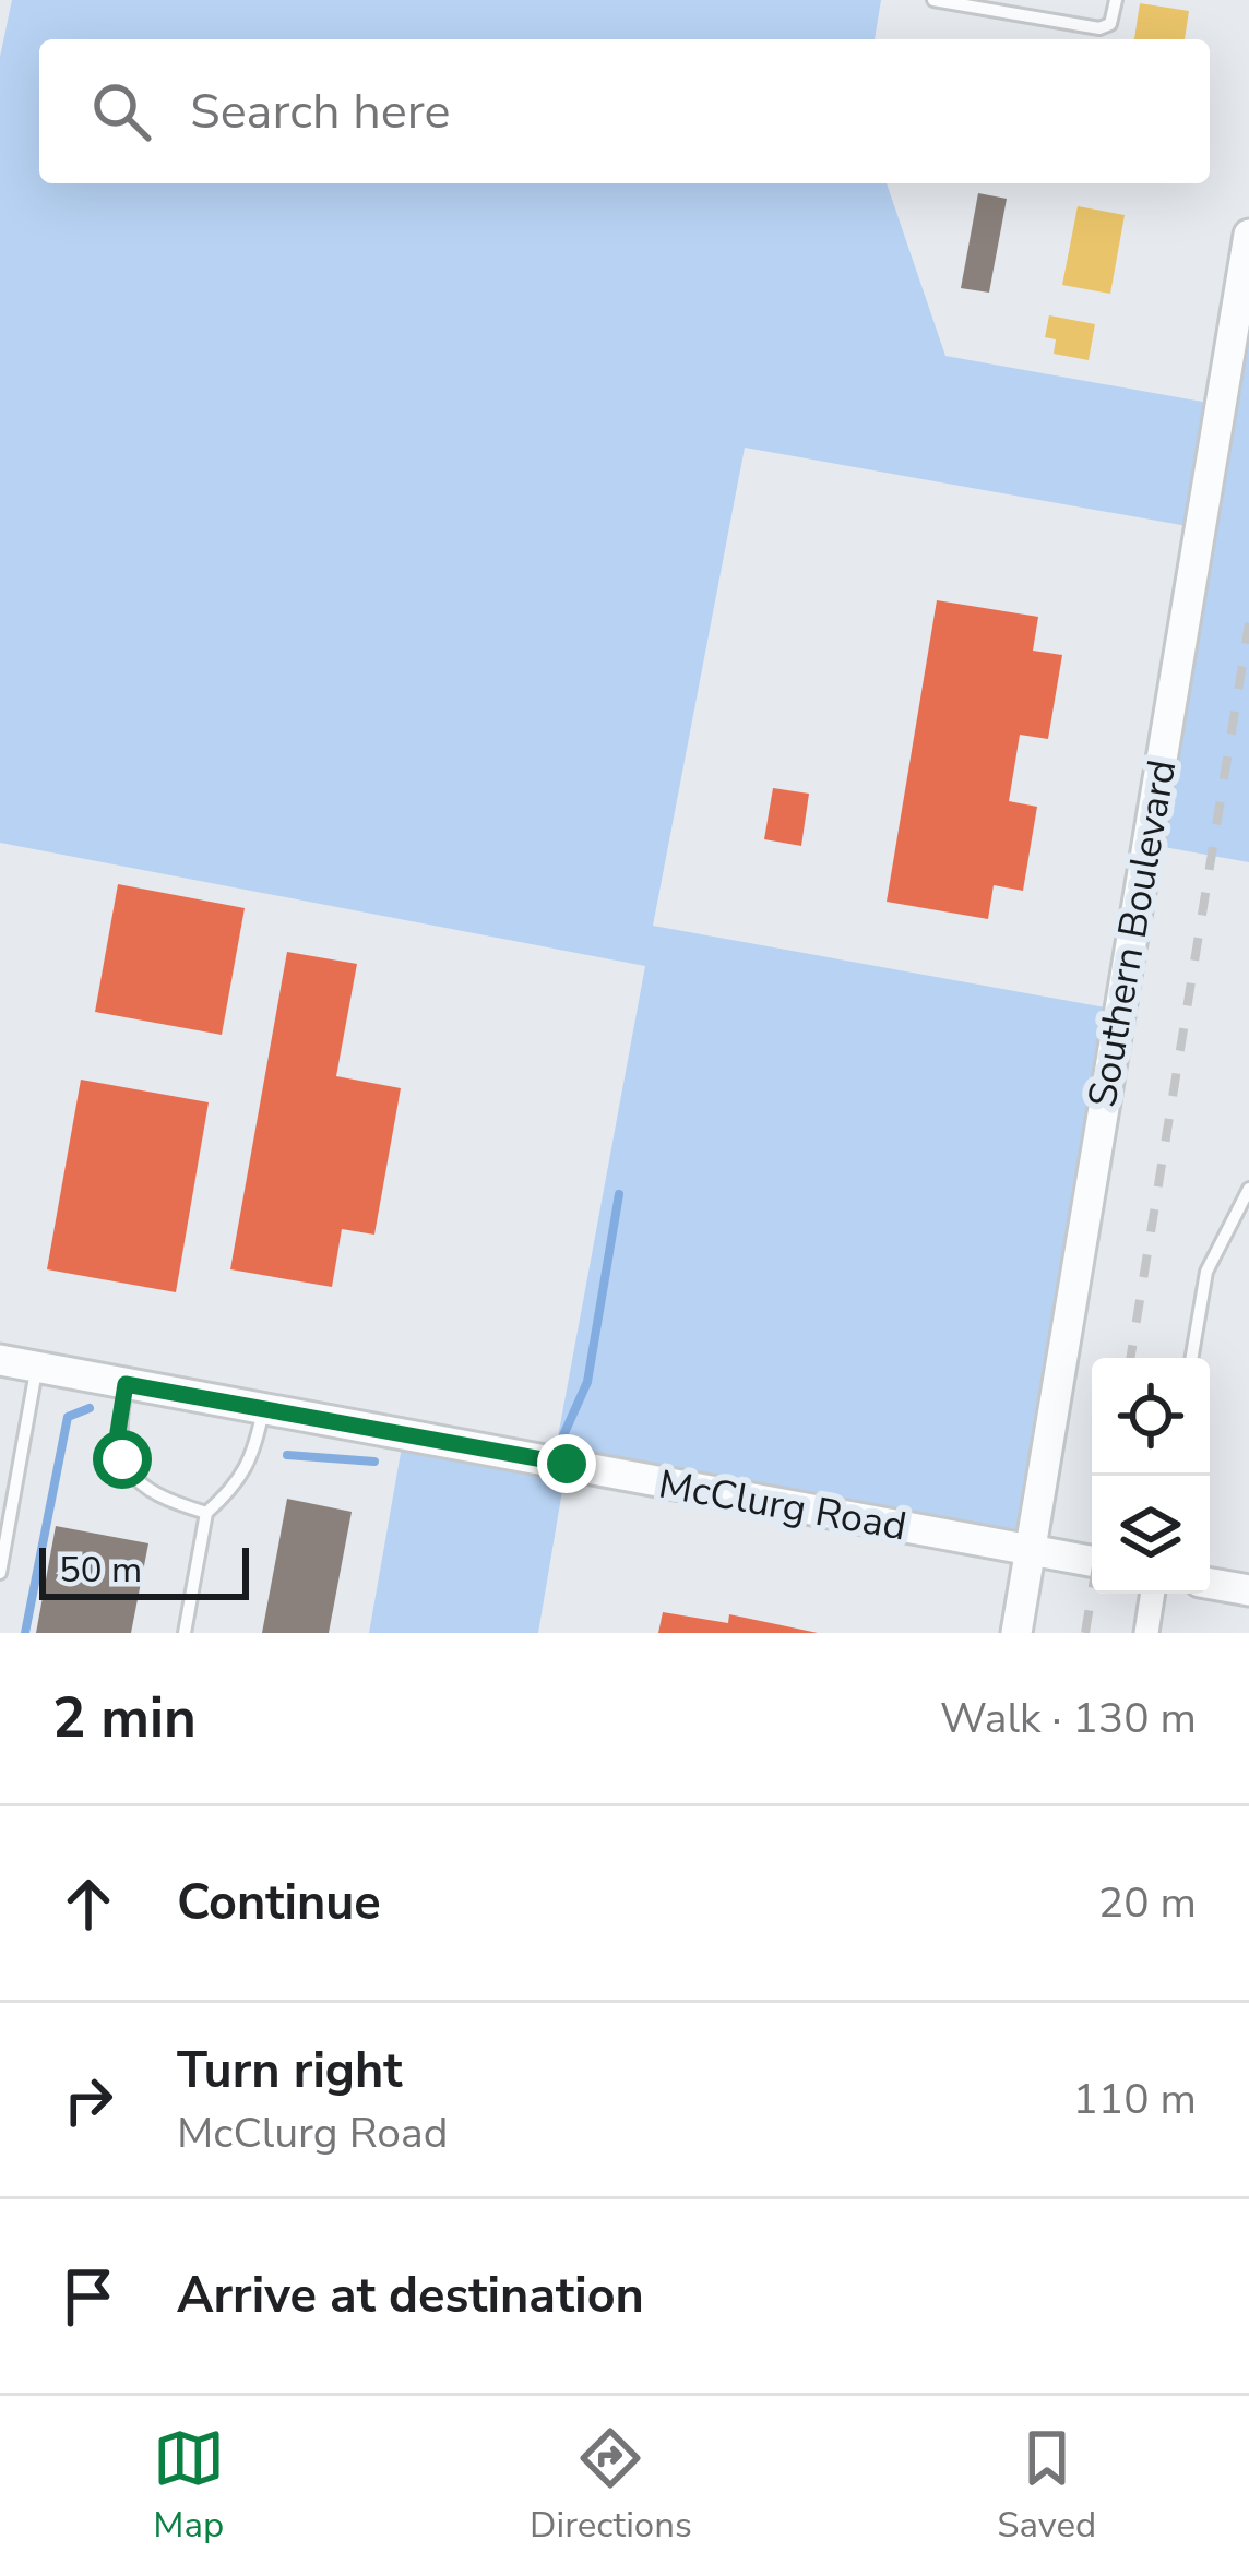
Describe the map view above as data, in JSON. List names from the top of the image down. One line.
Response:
{"streets":{"street":["Southern Boulevard","McClurg Road"]},"crossings":[["Southern Boulevard","McClurg Road"]],"scale_bar":"50 m","page":{"search":"Search here","scale":"50 m","heading":["2 min","Walk · 130 m"],"list":[["Continue","20 m"],["Turn right","McClurg Road","110 m"],"Arrive at destination"],"nav":["Map","Directions","Saved"]}}
